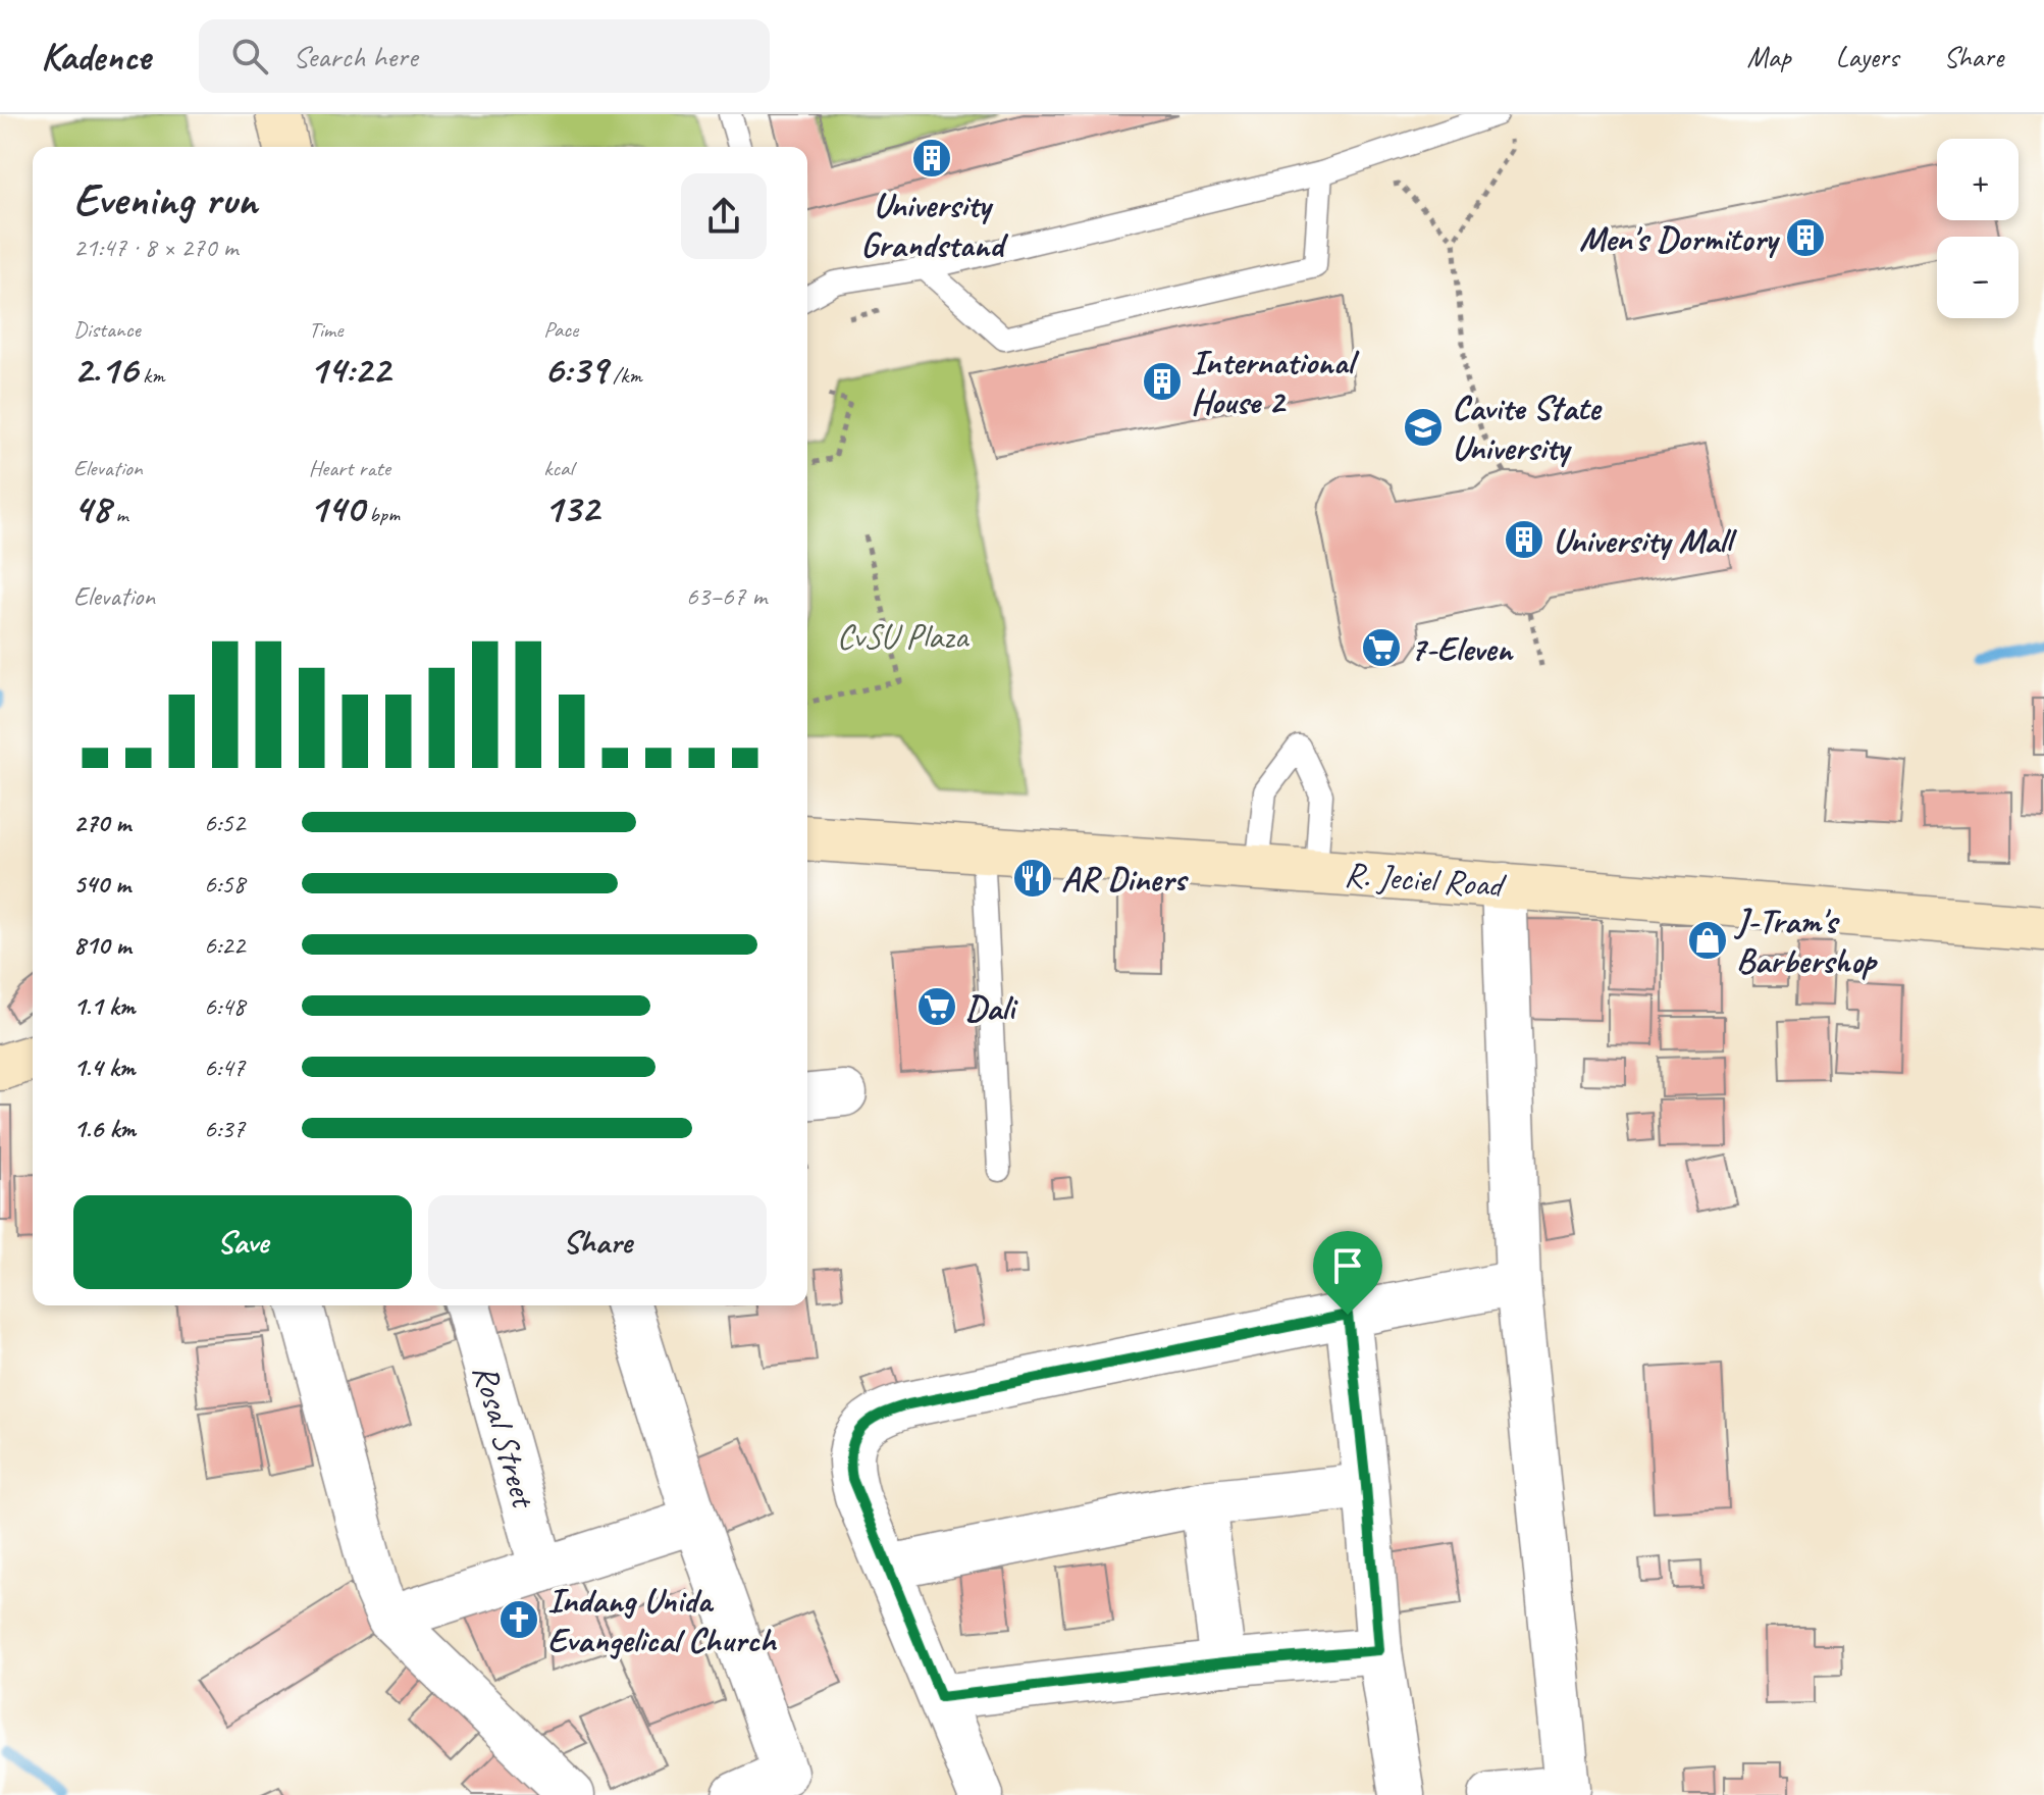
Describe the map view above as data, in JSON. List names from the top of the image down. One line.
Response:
{"streets":{"main road":["R. Jeciel Road"],"street":["Rosal Street"]},"parks":["CvSU Plaza"],"places":{"building":["University Grandstand","Men's Dormitory","International House 2","University Mall"],"school or university":["Cavite State University"],"supermarket":["7-Eleven","Dali"],"restaurant":["AR Diners"],"shop":["J-Tram's Barbershop"],"church":["Indang Unida Evangelical Church"]},"page":{"header":"Kadence","search":"Search here","nav":["Map","Layers","Share"],"map_buttons":["+","−"],"heading":["Evening run","21:47 · 8 × 270 m"],"stats":[["Distance","2.16 km"],["Time","14:22"],["Pace","6:39 /km"],["Elevation","48 m"],["Heart rate","140 bpm"],["kcal","132"]],"chart":["Elevation","63–67 m"],"list":[{"name":"270 m","note":"6:52"},{"name":"540 m","note":"6:58"},{"name":"810 m","note":"6:22"},{"name":"1.1 km","note":"6:48"},{"name":"1.4 km","note":"6:47"},{"name":"1.6 km","note":"6:37"}],"buttons":["Save","Share"]}}
